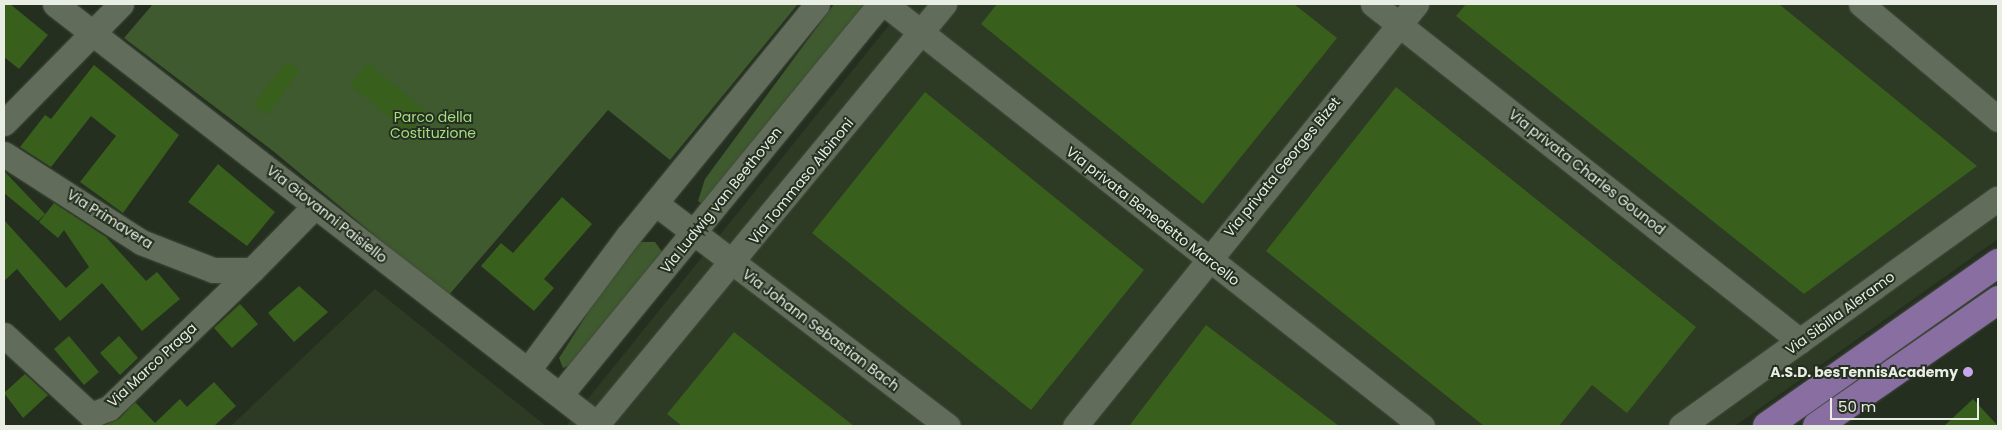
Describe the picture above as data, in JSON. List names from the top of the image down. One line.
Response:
{"streets":{"street":["Via privata Georges Bizet","Via privata Charles Gounod","Via Tommaso Albinoni","Via Ludwig van Beethoven","Via Giovanni Paisiello","Via privata Benedetto Marcello","Via Primavera","Via Sibilla Aleramo","Via Johann Sebastian Bach","Via Marco Praga"]},"crossings":[["Via privata Georges Bizet","Via privata Charles Gounod"],["Via privata Georges Bizet","Via privata Benedetto Marcello"],["Via privata Charles Gounod","Via Sibilla Aleramo"],["Via Tommaso Albinoni","Via Giovanni Paisiello"],["Via Tommaso Albinoni","Via privata Benedetto Marcello"],["Via Tommaso Albinoni","Via Johann Sebastian Bach"],["Via Ludwig van Beethoven","Via Giovanni Paisiello"],["Via Ludwig van Beethoven","Via Johann Sebastian Bach"],["Via Primavera","Via Marco Praga"]],"parks":["Parco della Costituzione"],"places":["A.S.D. besTennisAcademy"],"scale_bar":"50 m"}
